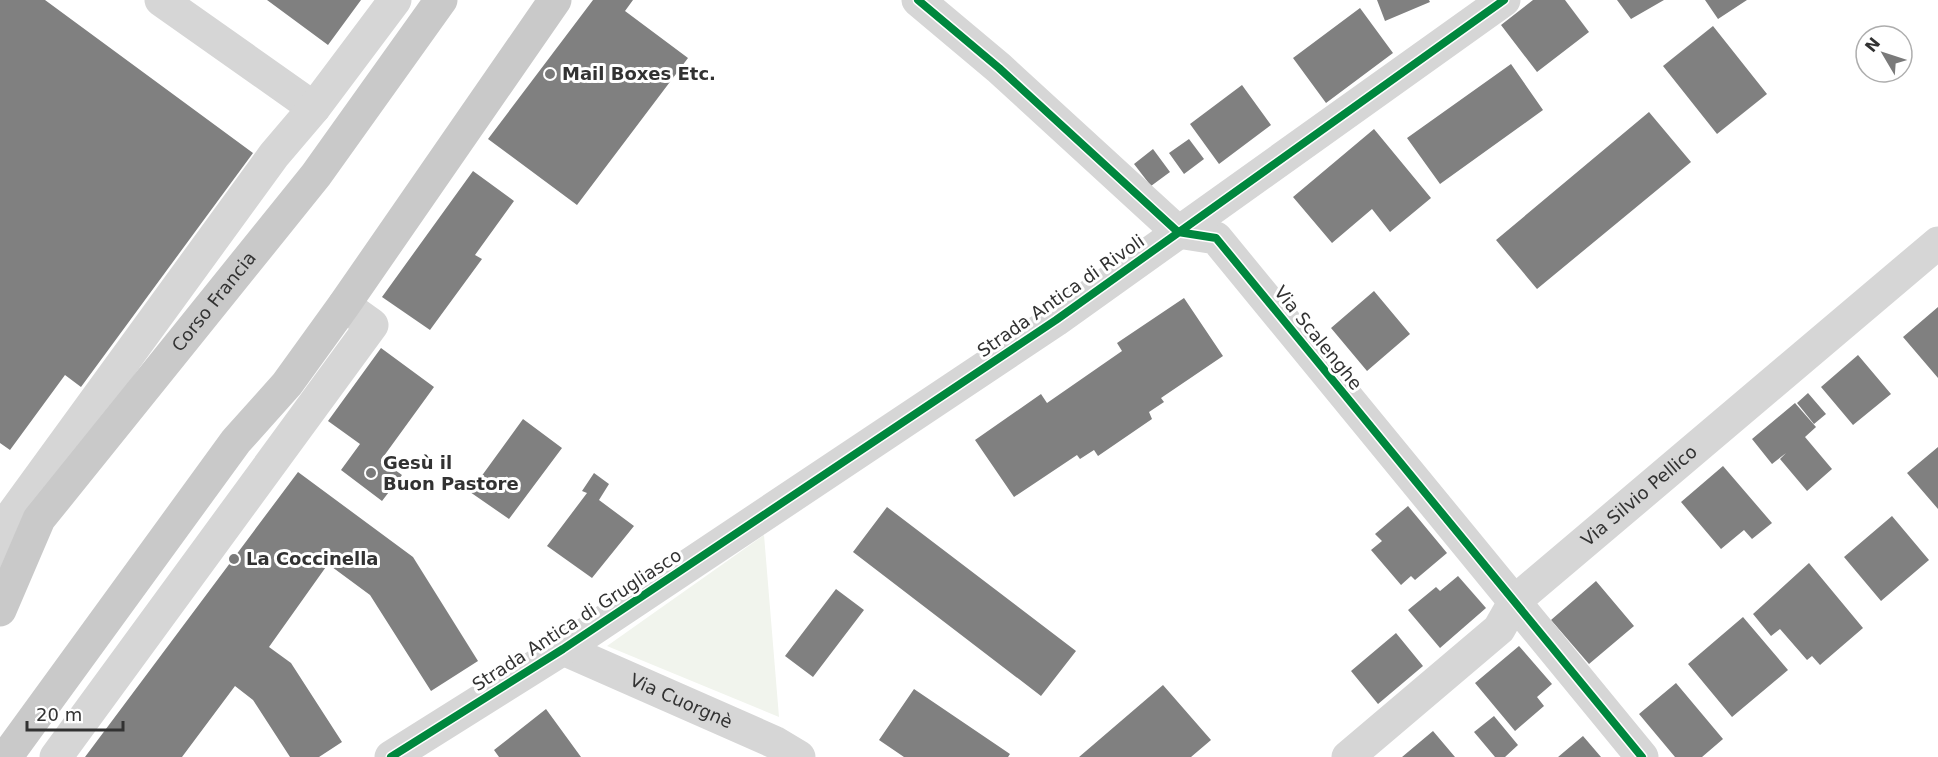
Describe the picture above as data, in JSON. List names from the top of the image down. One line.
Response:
{"streets":{"main road":["Corso Francia"],"street":["Strada Antica di Rivoli","Via Scalenghe","Via Silvio Pellico","Strada Antica di Grugliasco","Via Cuorgnè"]},"crossings":[["Strada Antica di Rivoli","Via Scalenghe"],["Strada Antica di Rivoli","Strada Antica di Grugliasco"],["Via Scalenghe","Via Silvio Pellico"],["Strada Antica di Grugliasco","Via Cuorgnè"]],"places":["Mail Boxes Etc.","Gesù il Buon Pastore","La Coccinella"],"scale_bar":"20 m","north":"top left"}
